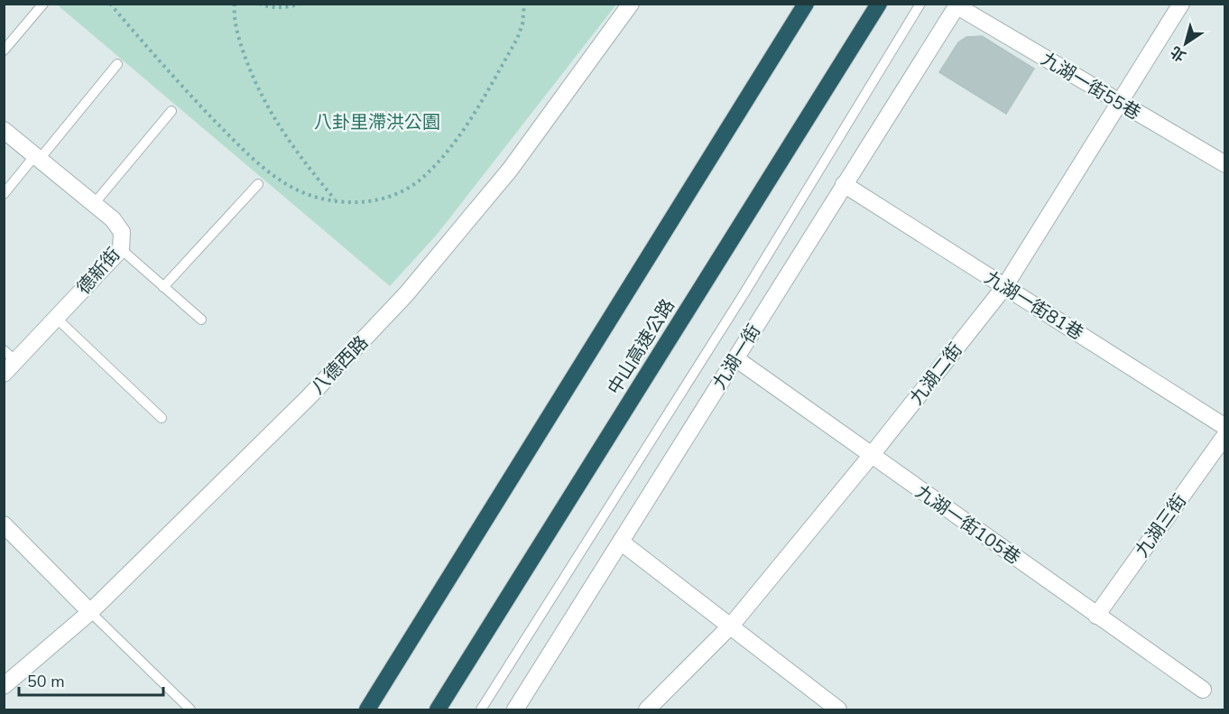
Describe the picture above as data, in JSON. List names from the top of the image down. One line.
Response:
{"streets":{"highway":["中山高速公路"],"street":["九湖一街55巷","德新街","九湖一街81巷","九湖一街","八德西路","九湖二街","九湖一街105巷","九湖三街"]},"crossings":[["九湖一街55巷","九湖一街"],["九湖一街55巷","九湖二街"],["九湖一街81巷","九湖一街"],["九湖一街81巷","九湖二街"],["九湖一街","九湖一街105巷"],["九湖二街","九湖一街105巷"],["九湖一街105巷","九湖三街"]],"parks":["八卦里滯洪公園"],"scale_bar":"50 m","north":"bottom left"}
